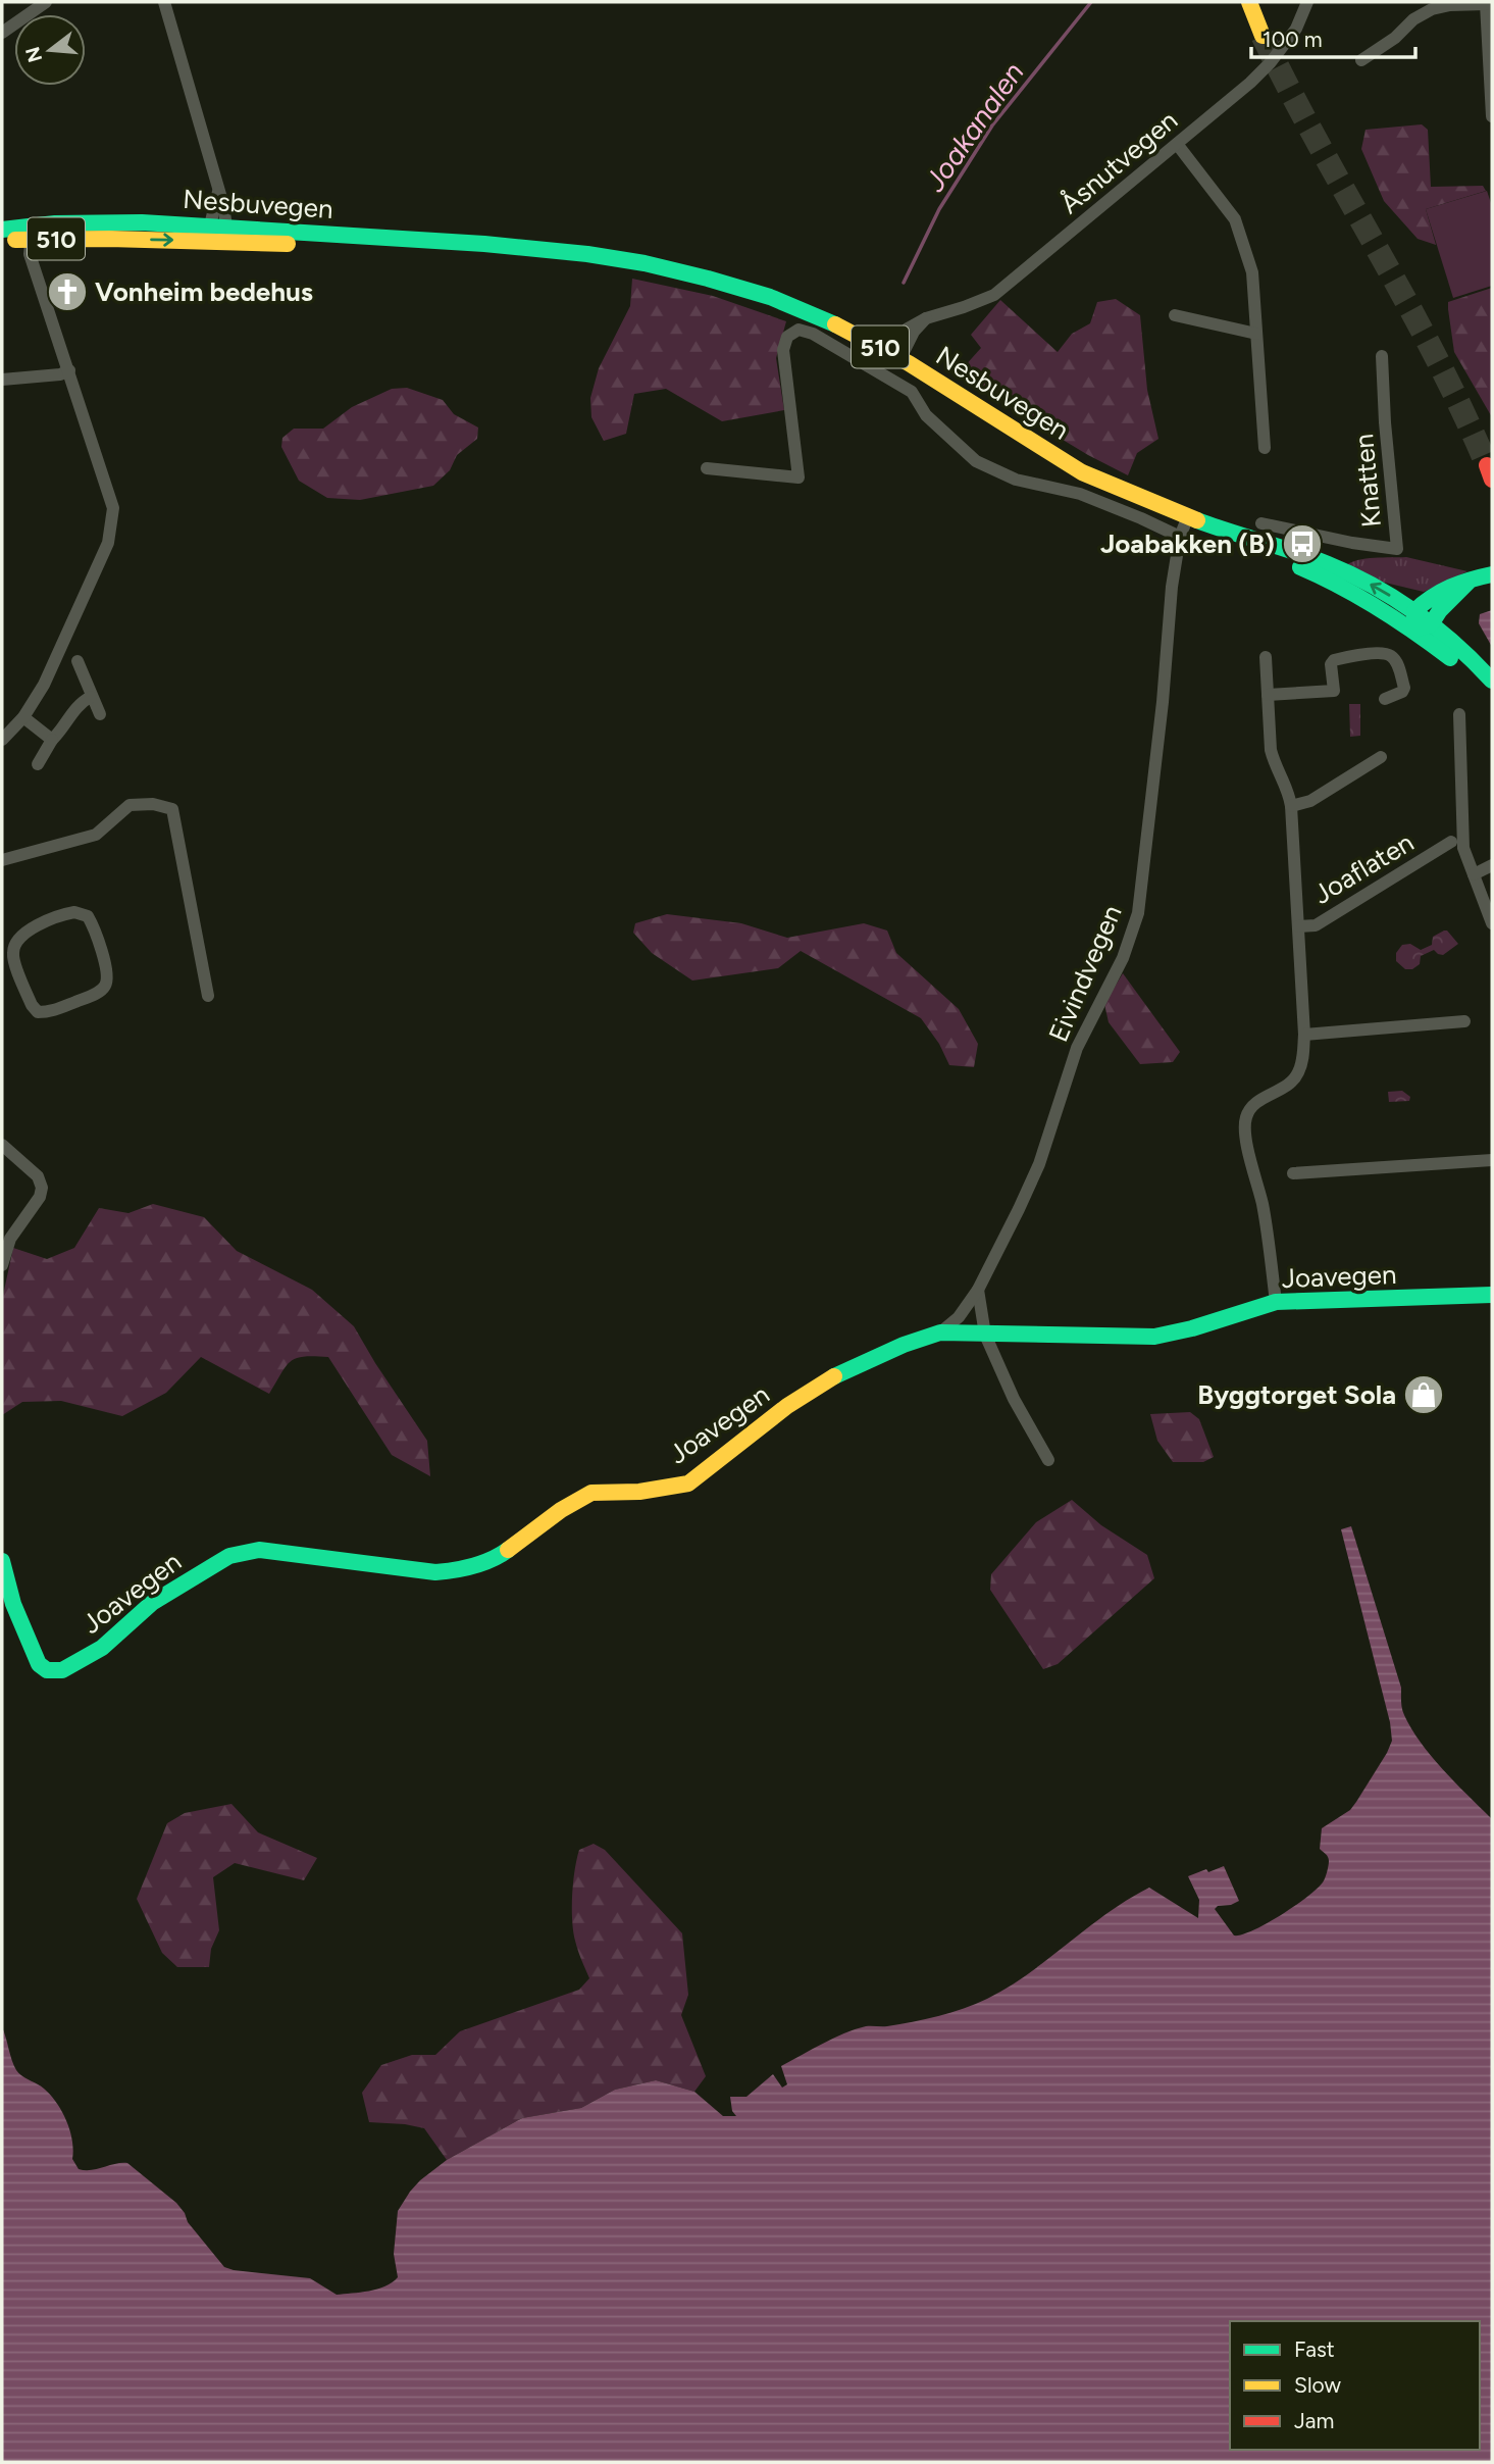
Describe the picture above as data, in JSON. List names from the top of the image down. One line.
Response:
{"streets":{"main road":["Nesbuvegen","510","Joavegen"],"street":["Åsnutvegen","Knatten","Joaflaten","Eivindvegen"]},"crossings":[["Åsnutvegen","Nesbuvegen"],["Nesbuvegen","Knatten"],["Nesbuvegen","Eivindvegen"],["Joaflaten","Joavegen"],["Eivindvegen","Joavegen"]],"water":["Joakanalen"],"places":{"church":["Vonheim bedehus"],"bus stop":["Joabakken (B)"],"shop":["Byggtorget Sola"]},"legend":["Fast","Slow","Jam"],"scale_bar":"100 m","north":"left"}
